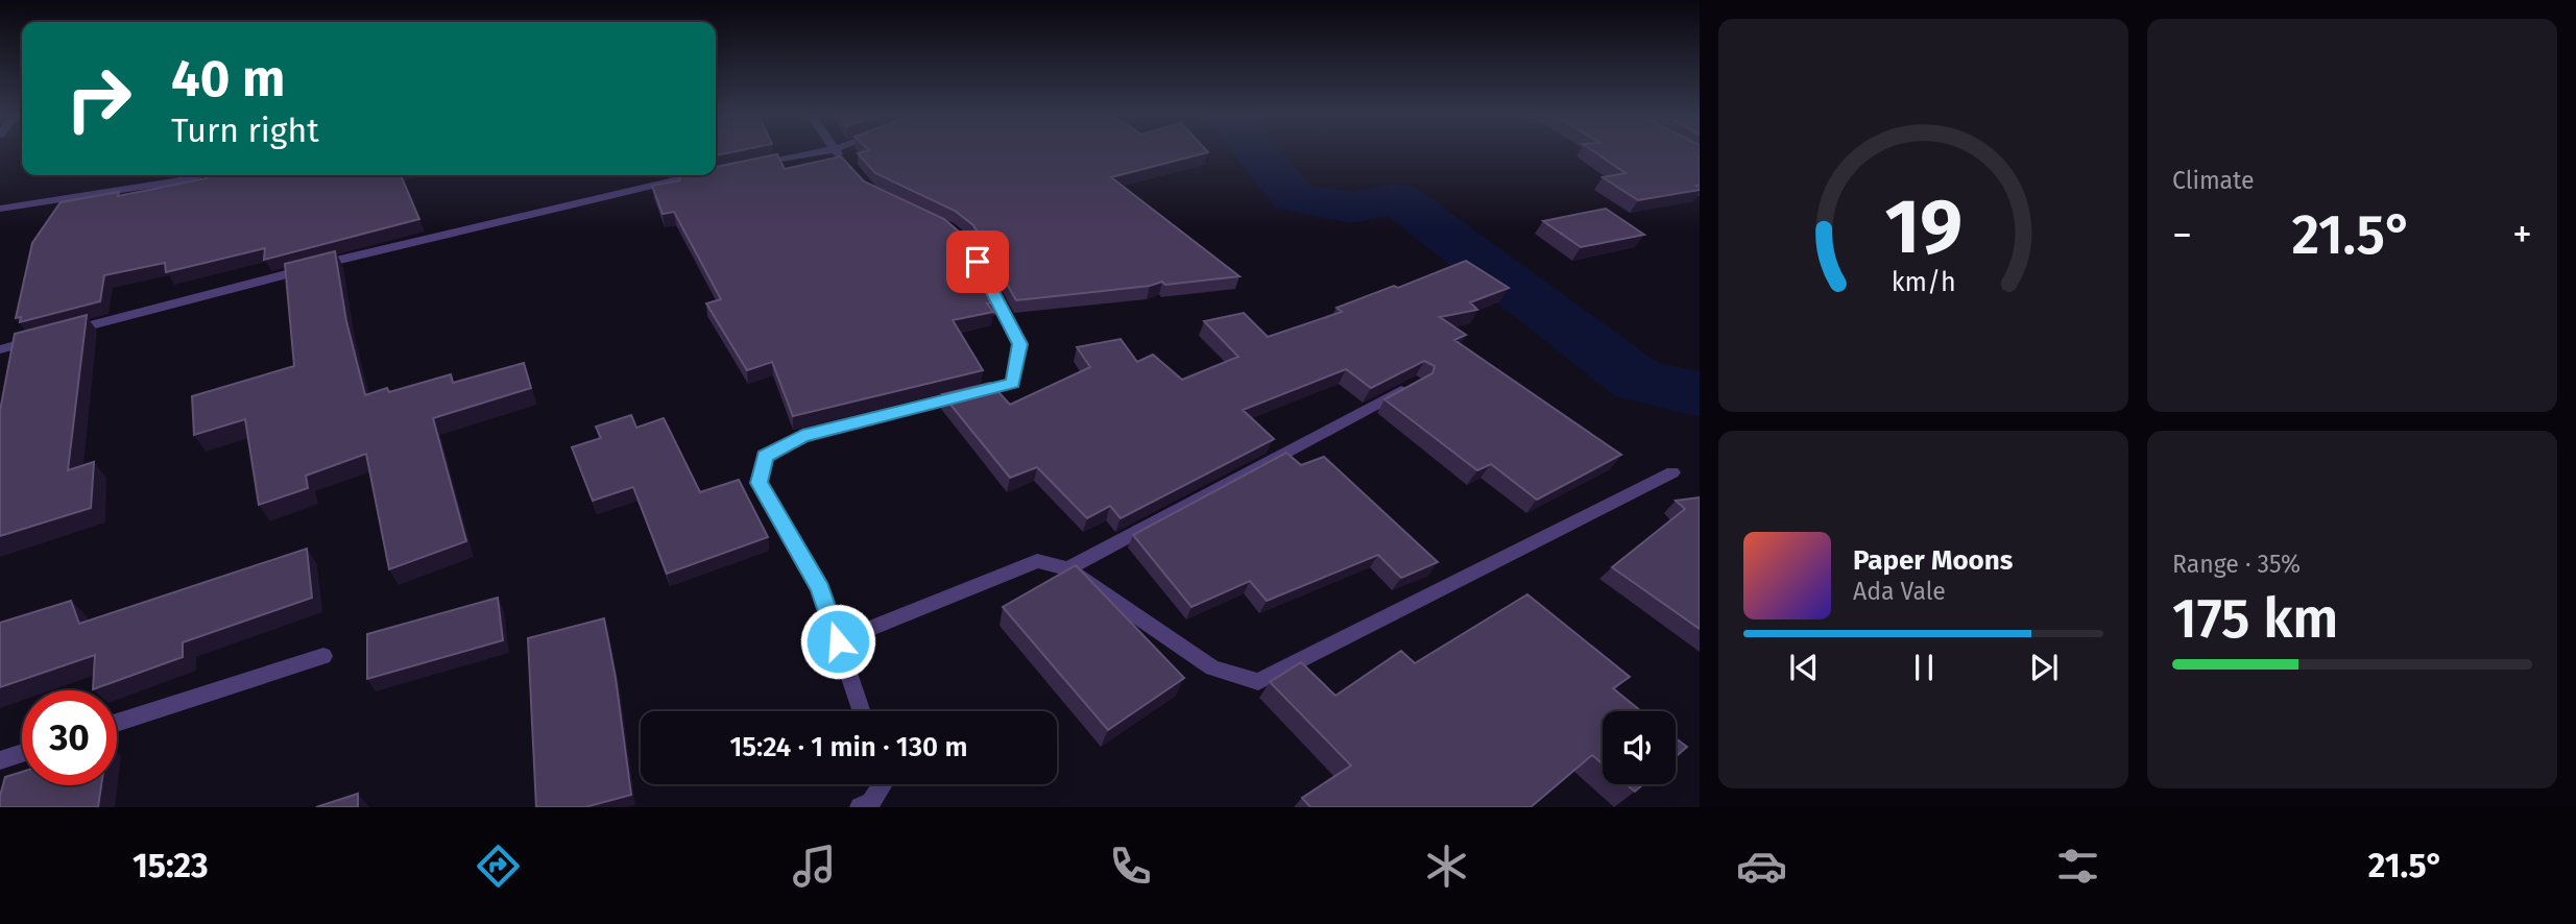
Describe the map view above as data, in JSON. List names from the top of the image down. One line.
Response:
{"page":{"tile":["Climate",["Range · 35%","175 km"]],"turn":["40 m","Turn right"],"heat":["−","21.5°","+"],"song":["Paper Moons","Ada Vale"],"limit":"30","trip":"15:24 · 1 min · 130 m","tabs":["15:23","21.5°"],"gauge":["19","km/h"]}}
